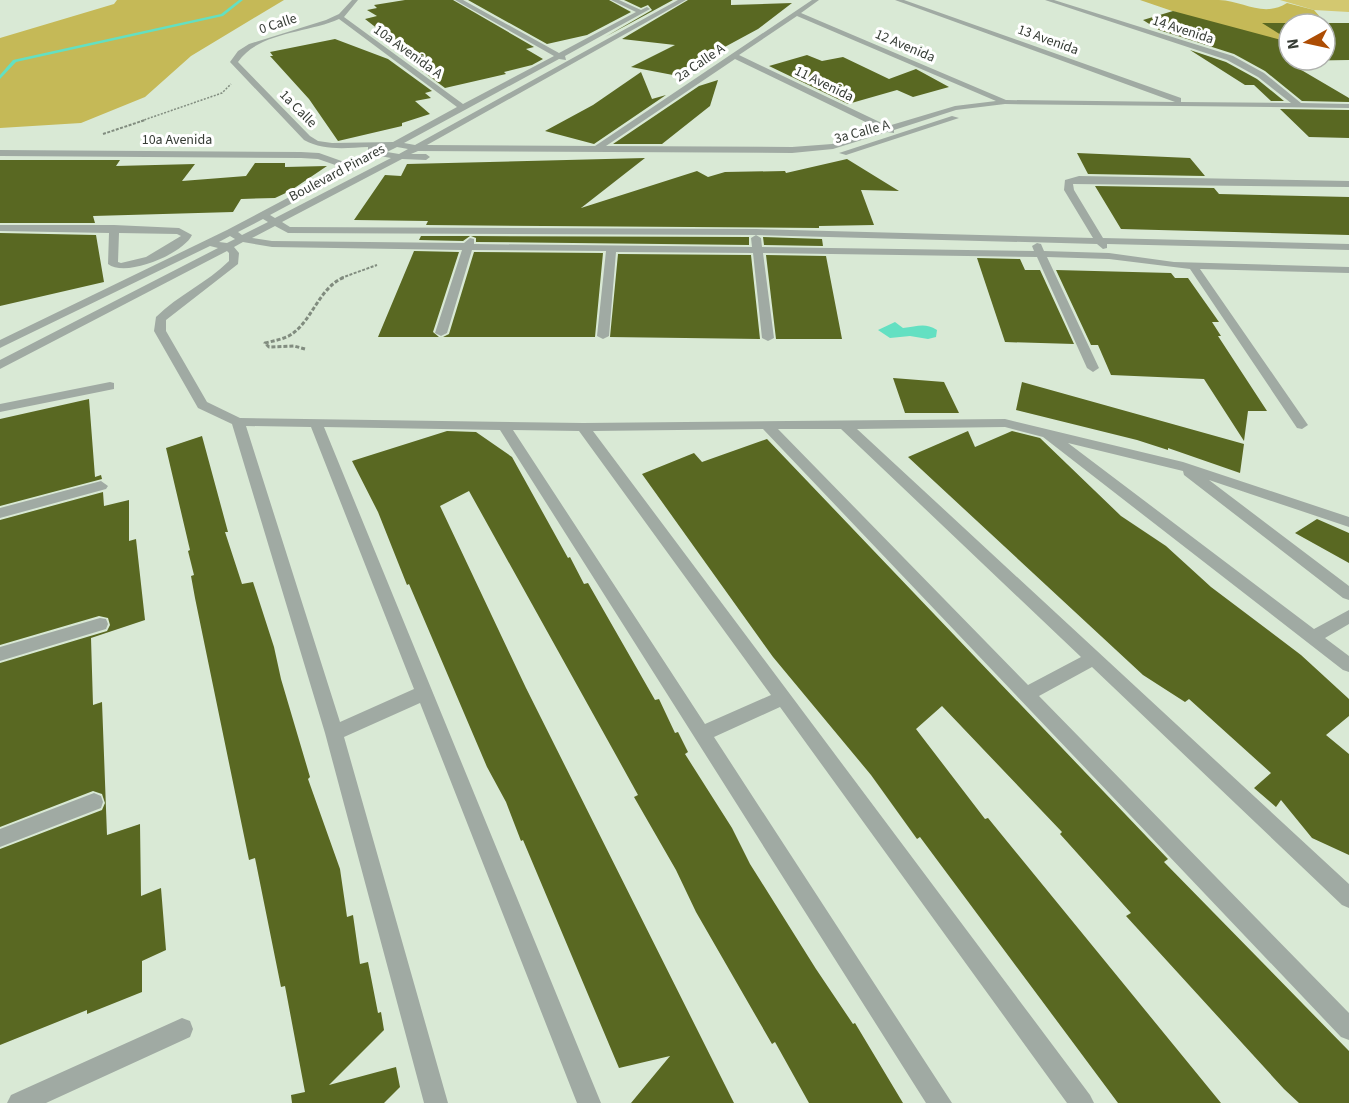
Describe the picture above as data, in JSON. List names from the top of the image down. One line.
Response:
{"streets":{"street":["0 Calle","14 Avenida","13 Avenida","12 Avenida","10a Avenida A","2a Calle A","11 Avenida","1a Calle","3a Calle A","10a Avenida","Boulevard Pinares"]},"crossings":[["0 Calle","10a Avenida A"],["0 Calle","1a Calle"],["14 Avenida","3a Calle A"],["13 Avenida","3a Calle A"],["12 Avenida","2a Calle A"],["12 Avenida","3a Calle A"],["10a Avenida A","Boulevard Pinares"],["2a Calle A","11 Avenida"],["2a Calle A","3a Calle A"],["11 Avenida","3a Calle A"],["1a Calle","3a Calle A"],["1a Calle","Boulevard Pinares"],["3a Calle A","Boulevard Pinares"],["10a Avenida","Boulevard Pinares"]],"north":"left"}
